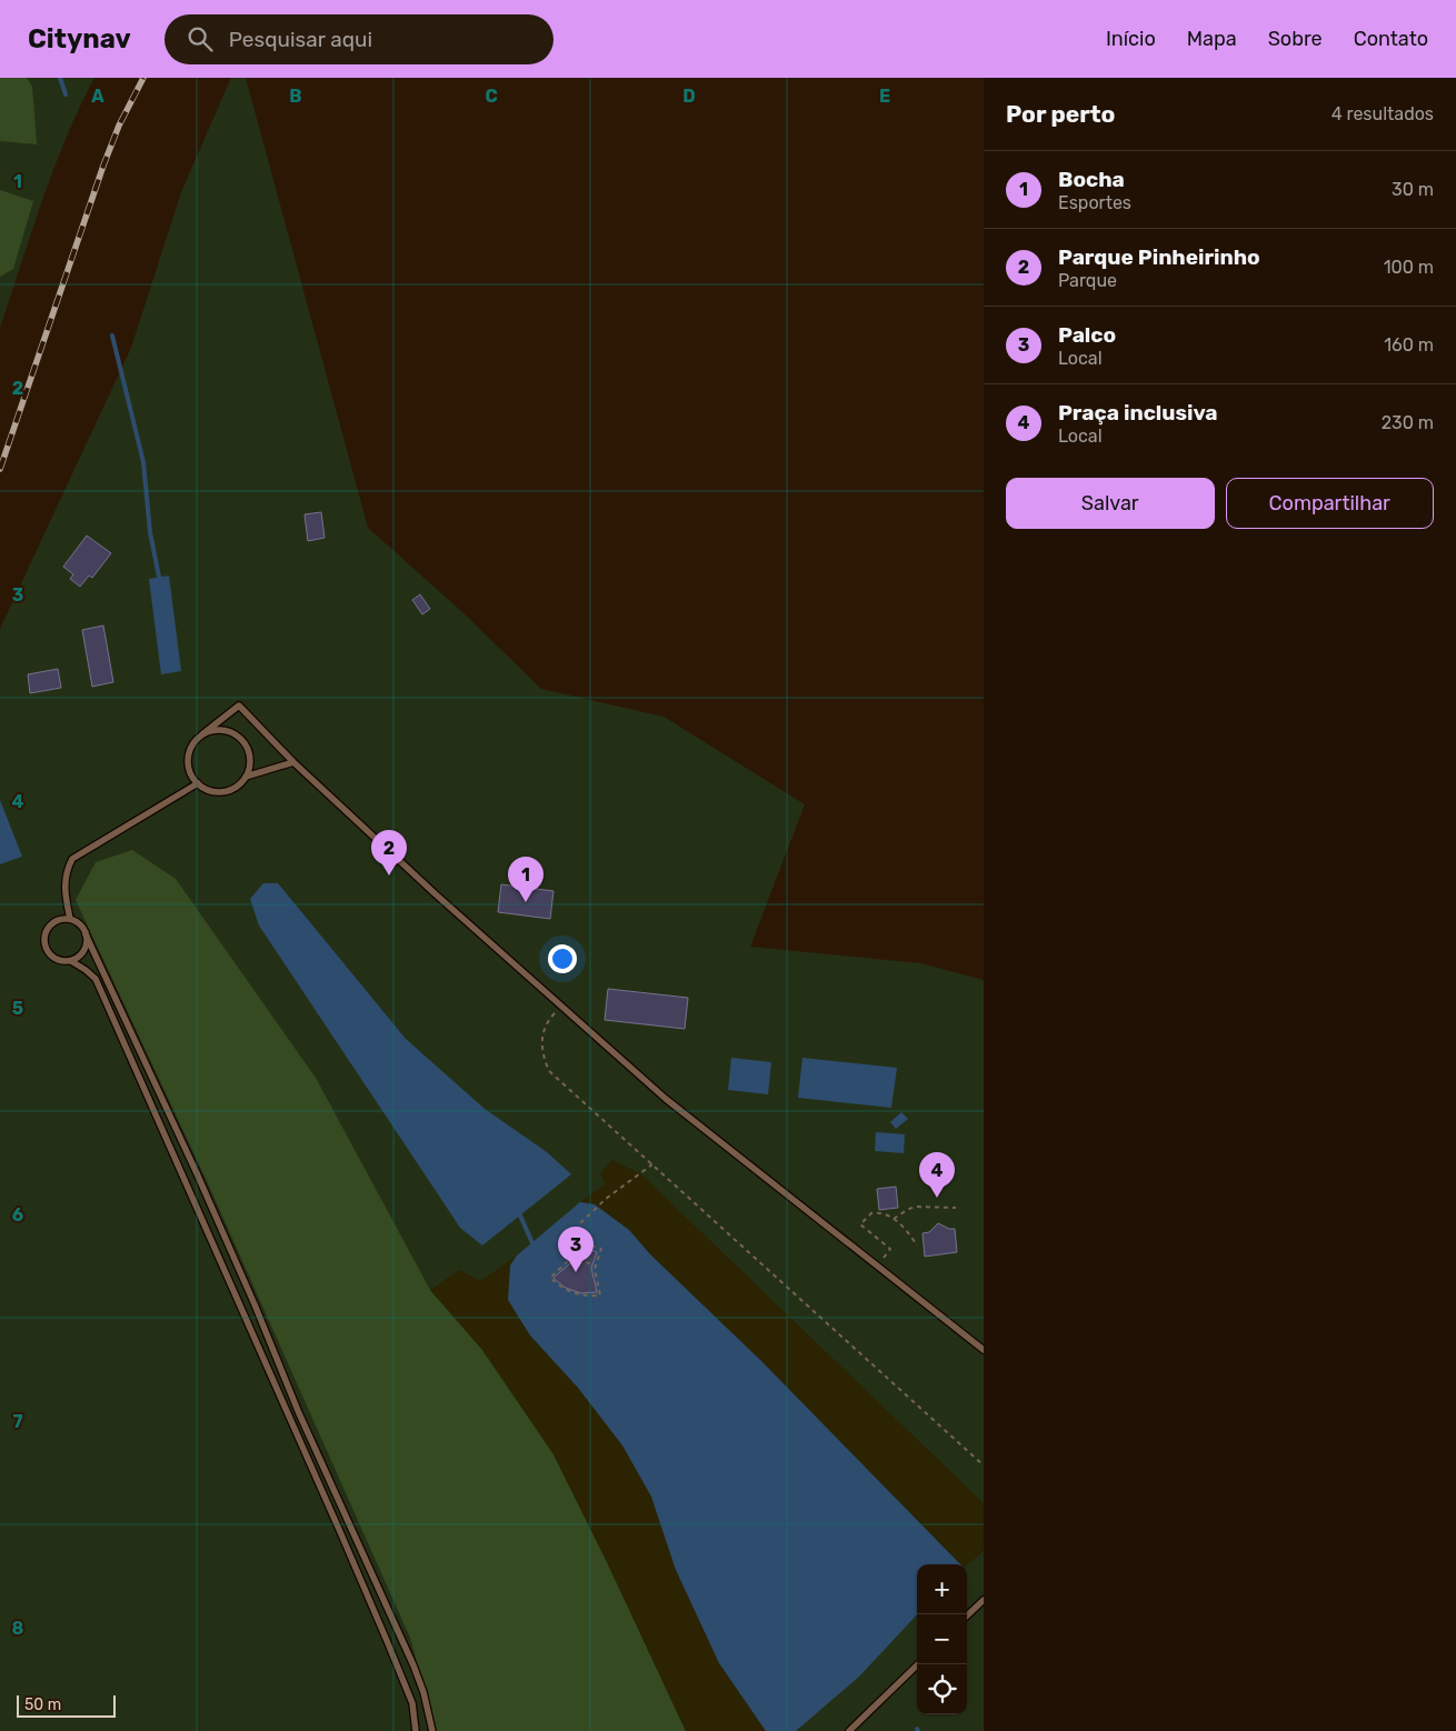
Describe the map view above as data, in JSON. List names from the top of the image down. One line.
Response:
{"scale_bar":"50 m","page":{"header":"Citynav","search":"Pesquisar aqui","nav":["Início","Mapa","Sobre","Contato"],"heading":["Por perto","4 resultados"],"list":[{"mark":"1","name":"Bocha","note":"Esportes","value":"30 m"},{"mark":"2","name":"Parque Pinheirinho","note":"Parque","value":"100 m"},{"mark":"3","name":"Palco","note":"Local","value":"160 m"},{"mark":"4","name":"Praça inclusiva","note":"Local","value":"230 m"}],"buttons":["Salvar","Compartilhar"],"pins":["2","1","4","3"],"map_buttons":["+","−"],"scale":"50 m"},"grid":{"columns":["A","B","C","D","E"],"rows":["1","2","3","4","5","6","7","8"]}}
